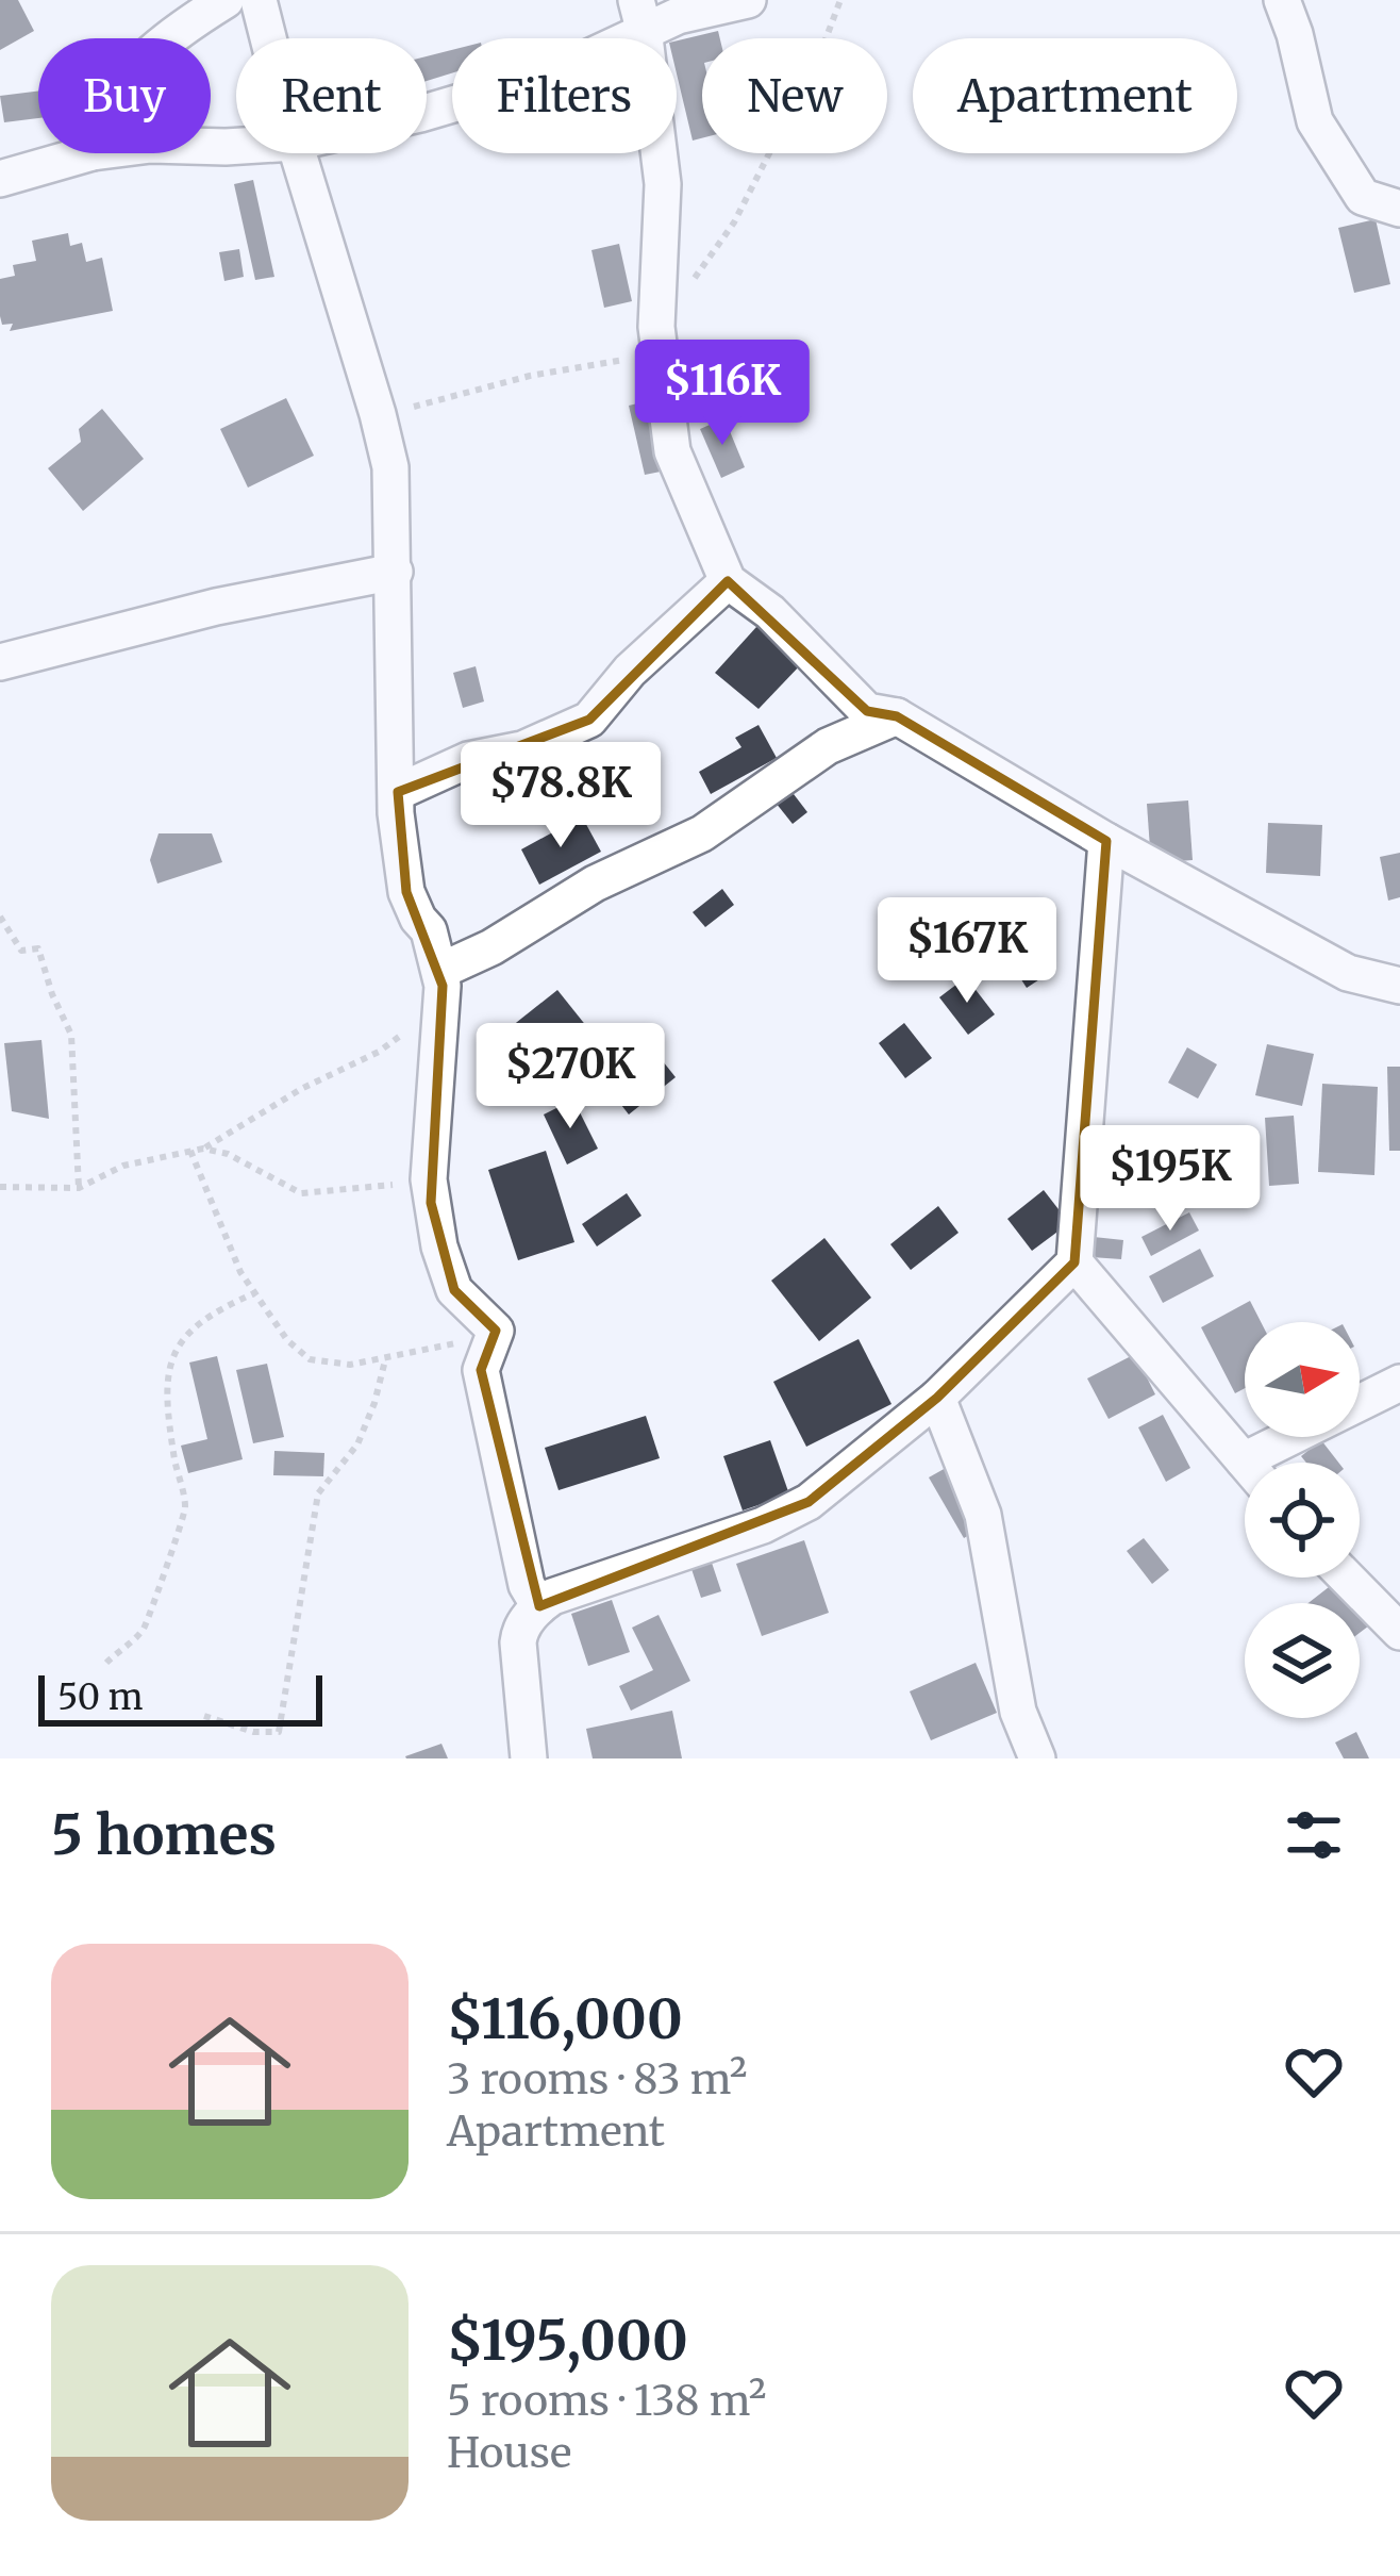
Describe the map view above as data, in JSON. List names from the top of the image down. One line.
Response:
{"scale_bar":"50 m","north":"right","page":{"chip":["Buy","Rent","Filters","New","Apartment"],"price":["$116K","$78.8K","$167K","$270K","$195K"],"scale":"50 m","heading":"5 homes","list":[{"name":"$116,000","note":"3 rooms · 83 m² · Apartment"},{"name":"$195,000","note":"5 rooms · 138 m² · House"}]}}
